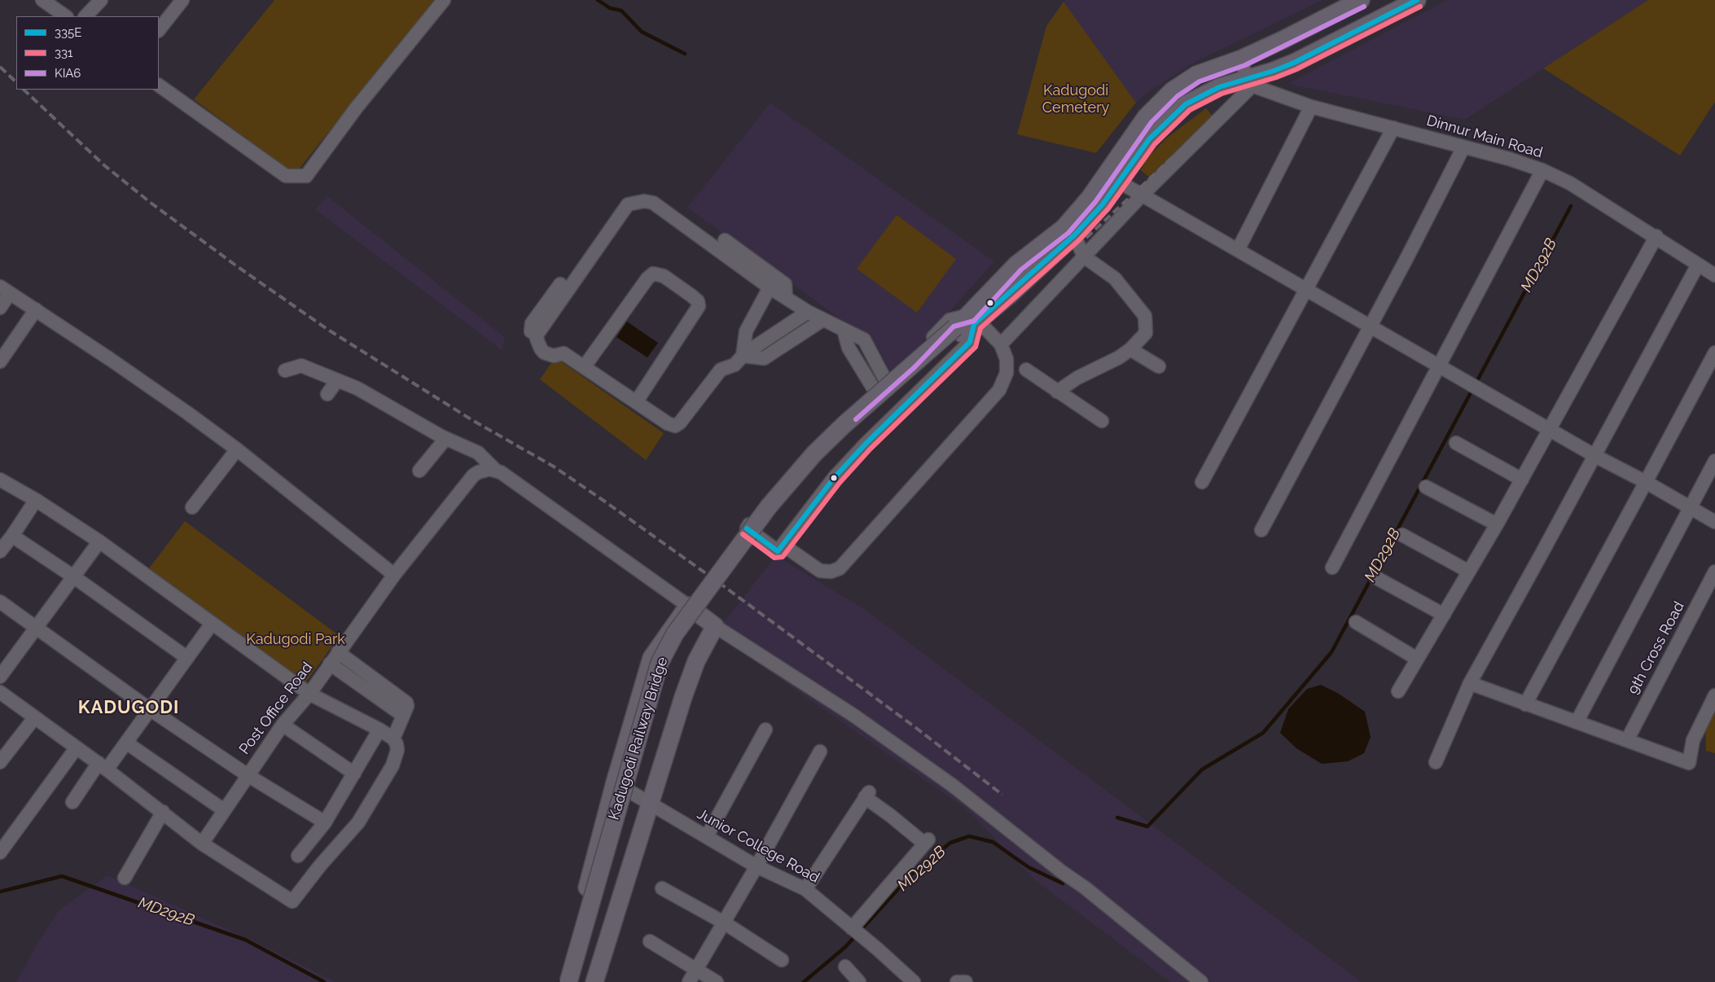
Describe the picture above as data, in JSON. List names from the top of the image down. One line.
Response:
{"streets":{"main road":["Kadugodi Railway Bridge"],"street":["Dinnur Main Road","9th Cross Road","Post Office Road","Junior College Road"]},"districts":["KADUGODI"],"water":["MD292B"],"parks":["Kadugodi Cemetery","Kadugodi Park"],"lines":["transit line 335E","transit line 331","transit line KIA6"],"legend":["335E","331","KIA6"]}
